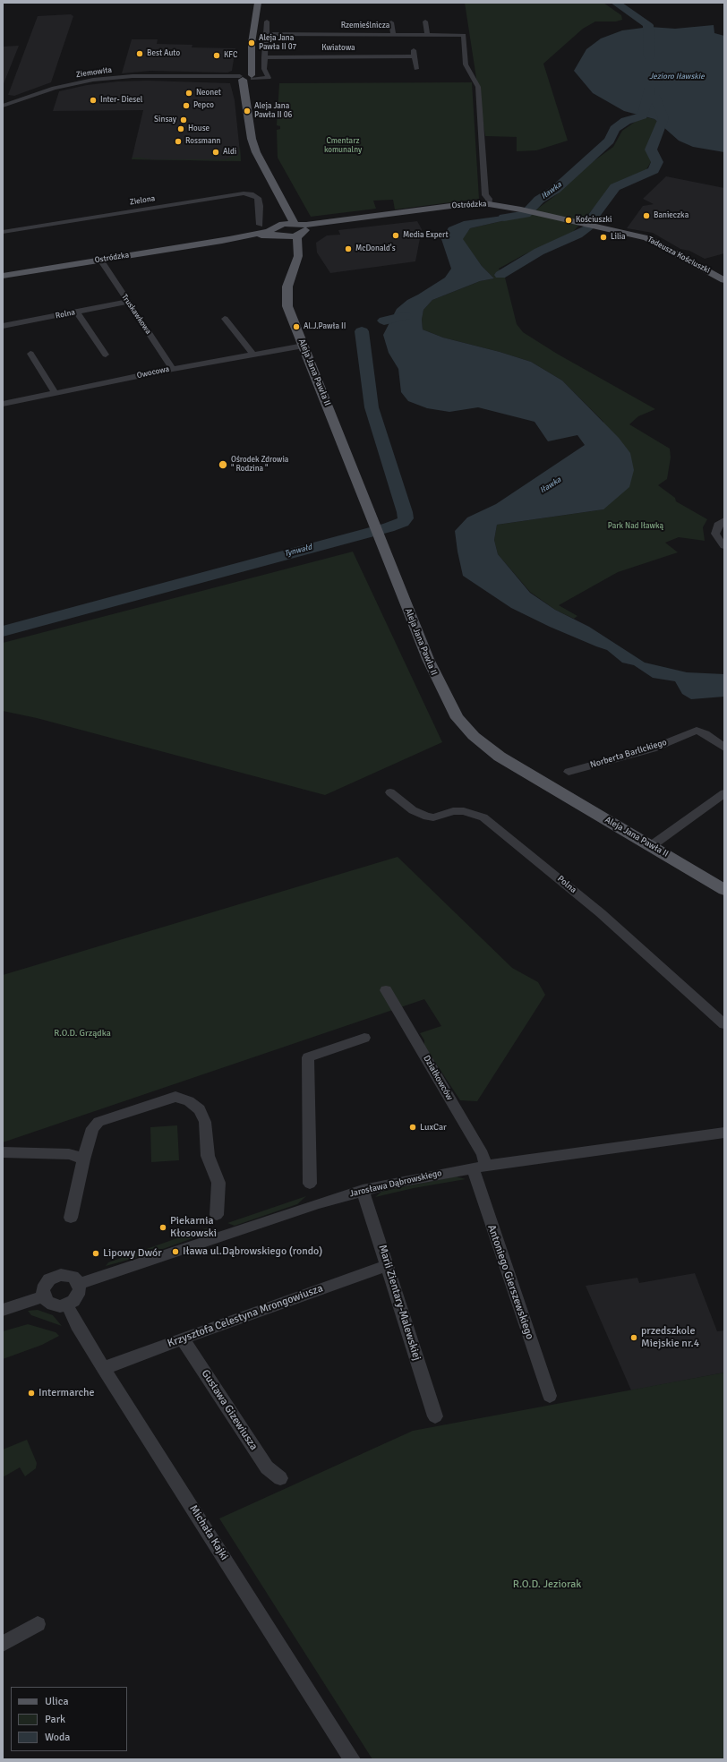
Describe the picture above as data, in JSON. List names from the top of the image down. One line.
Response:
{"streets":{"main road":["Ostródzka","Tadeusza Kościuszki","Aleja Jana Pawła II"],"street":["Rzemieślnicza","Kwiatowa","Ziemowita","Zielona","Rolna","Truskawkowa","Owocowa","Norberta Barlickiego","Polna","Działkowców","Jarosława Dąbrowskiego","Antoniego Gierszewskiego","Marii Zientary-Malewskiej","Krzysztofa Celestyna Mrongowiusza","Gustawa Gizewiusza","Michała Kajki"]},"crossings":[["Rzemieślnicza","Ostródzka"],["Kwiatowa","Ziemowita"],["Ostródzka","Tadeusza Kościuszki"],["Ostródzka","Truskawkowa"],["Ostródzka","Aleja Jana Pawła II"],["Rolna","Truskawkowa"],["Truskawkowa","Owocowa"],["Owocowa","Aleja Jana Pawła II"],["Działkowców","Jarosława Dąbrowskiego"],["Działkowców","Antoniego Gierszewskiego"],["Jarosława Dąbrowskiego","Antoniego Gierszewskiego"],["Jarosława Dąbrowskiego","Marii Zientary-Malewskiej"],["Jarosława Dąbrowskiego","Michała Kajki"],["Marii Zientary-Malewskiej","Krzysztofa Celestyna Mrongowiusza"],["Krzysztofa Celestyna Mrongowiusza","Gustawa Gizewiusza"],["Krzysztofa Celestyna Mrongowiusza","Michała Kajki"]],"water":["Jezioro Iławskie","Iławka","Tynwałd"],"parks":["Cmentarz komunalny","Park Nad Iławką","R.O.D. Grządka","R.O.D. Jeziorak"],"places":["Aleja Jana Pawła II 07","Best Auto","KFC","Neonet","Inter- Diesel","Pepco","Aleja Jana Pawła II 06","Sinsay","House","Rossmann","Aldi","Banieczka","Kościuszki","Media Expert","Lilia","McDonald's","Al.J.Pawła II","Ośrodek Zdrowia \" Rodzina \"","LuxCar","Piekarnia Kłosowski","Iława ul.Dąbrowskiego (rondo)","Lipowy Dwór","przedszkole Miejskie nr.4","Intermarche"],"legend":["Ulica","Park","Woda"]}
